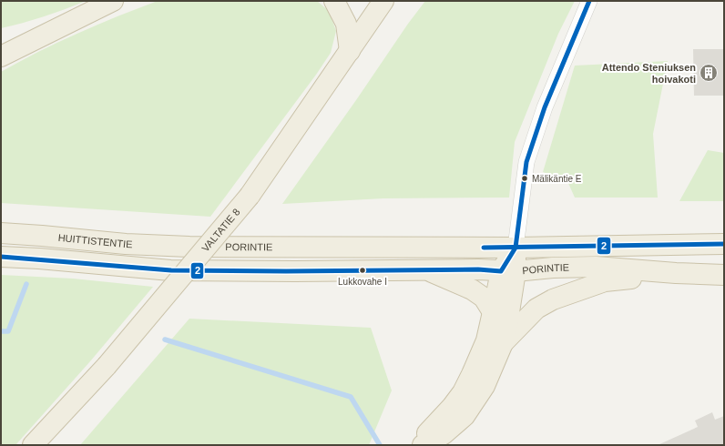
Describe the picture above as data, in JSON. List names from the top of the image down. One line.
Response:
{"streets":{"highway":["VALTATIE 8","HUITTISTENTIE","PORINTIE"]},"crossings":[["HUITTISTENTIE","PORINTIE"]],"places":{"building":["Attendo Steniuksen hoivakoti"],"other":["Mälikäntie E","Lukkovahe I"]},"lines":["transit line 2"]}
